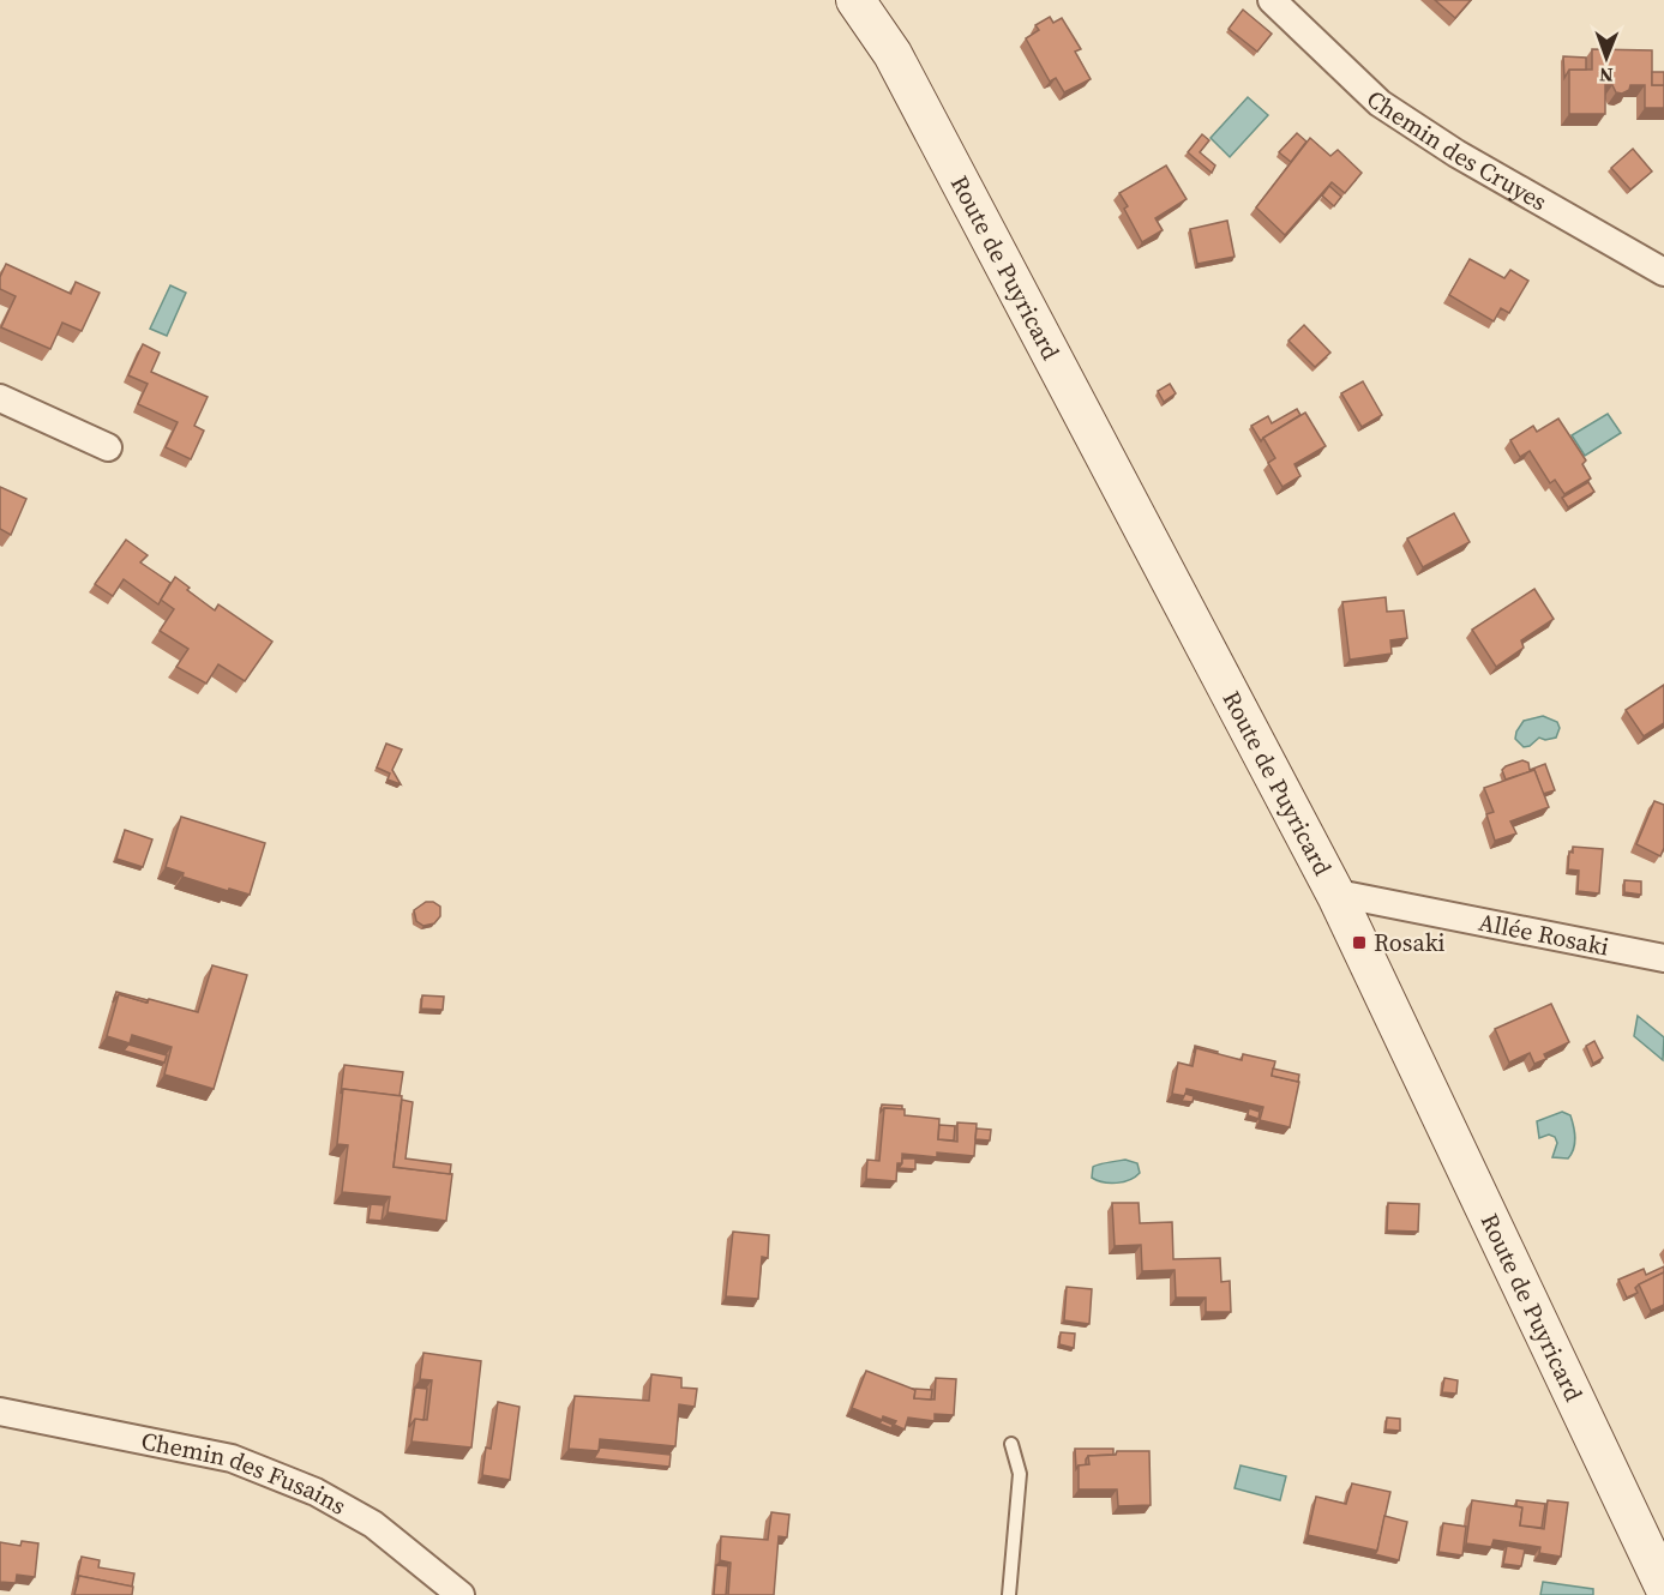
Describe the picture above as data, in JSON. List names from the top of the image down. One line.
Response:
{"streets":{"main road":["Route de Puyricard"],"street":["Chemin des Cruyes","Allée Rosaki","Chemin des Fusains"]},"crossings":[["Route de Puyricard","Allée Rosaki"]],"places":{"transit":["Rosaki"]},"north":"bottom"}
